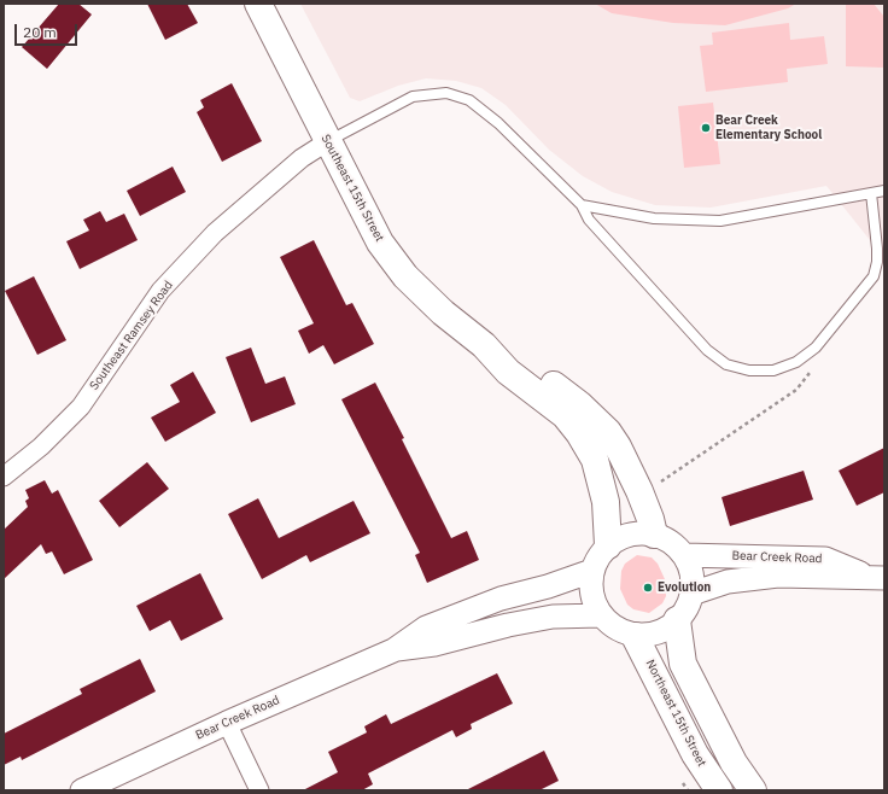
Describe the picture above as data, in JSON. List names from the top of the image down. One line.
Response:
{"streets":{"main road":["Southeast 15th Street","Northeast 15th Street"],"street":["Southeast Ramsey Road","Bear Creek Road"]},"crossings":[["Southeast 15th Street","Southeast Ramsey Road"],["Southeast 15th Street","Bear Creek Road"],["Southeast 15th Street","Northeast 15th Street"],["Bear Creek Road","Northeast 15th Street"]],"places":["Bear Creek Elementary School","Evolution"],"scale_bar":"20 m"}
